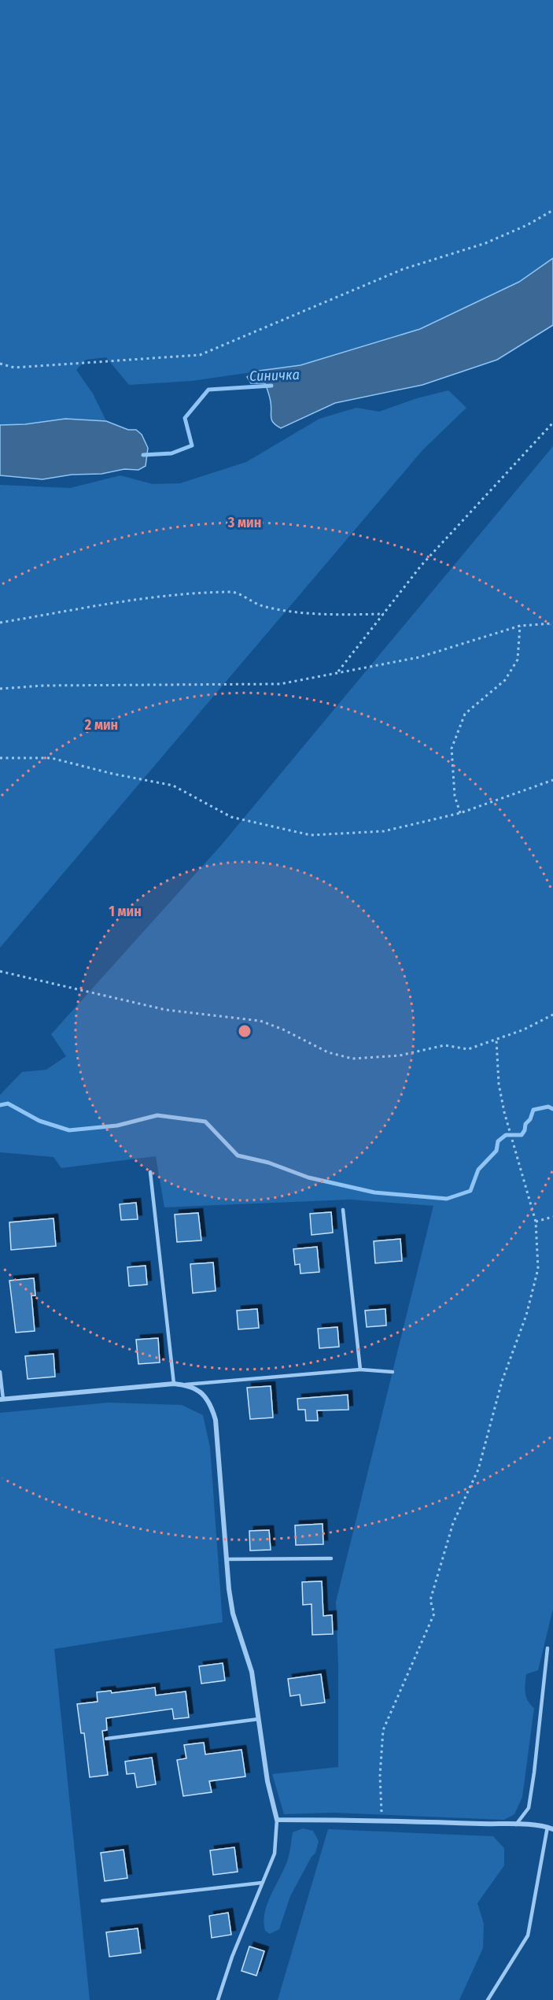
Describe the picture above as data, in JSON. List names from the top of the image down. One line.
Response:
{"water":["Синичка"],"rings":["3 мин","2 мин","1 мин"]}
